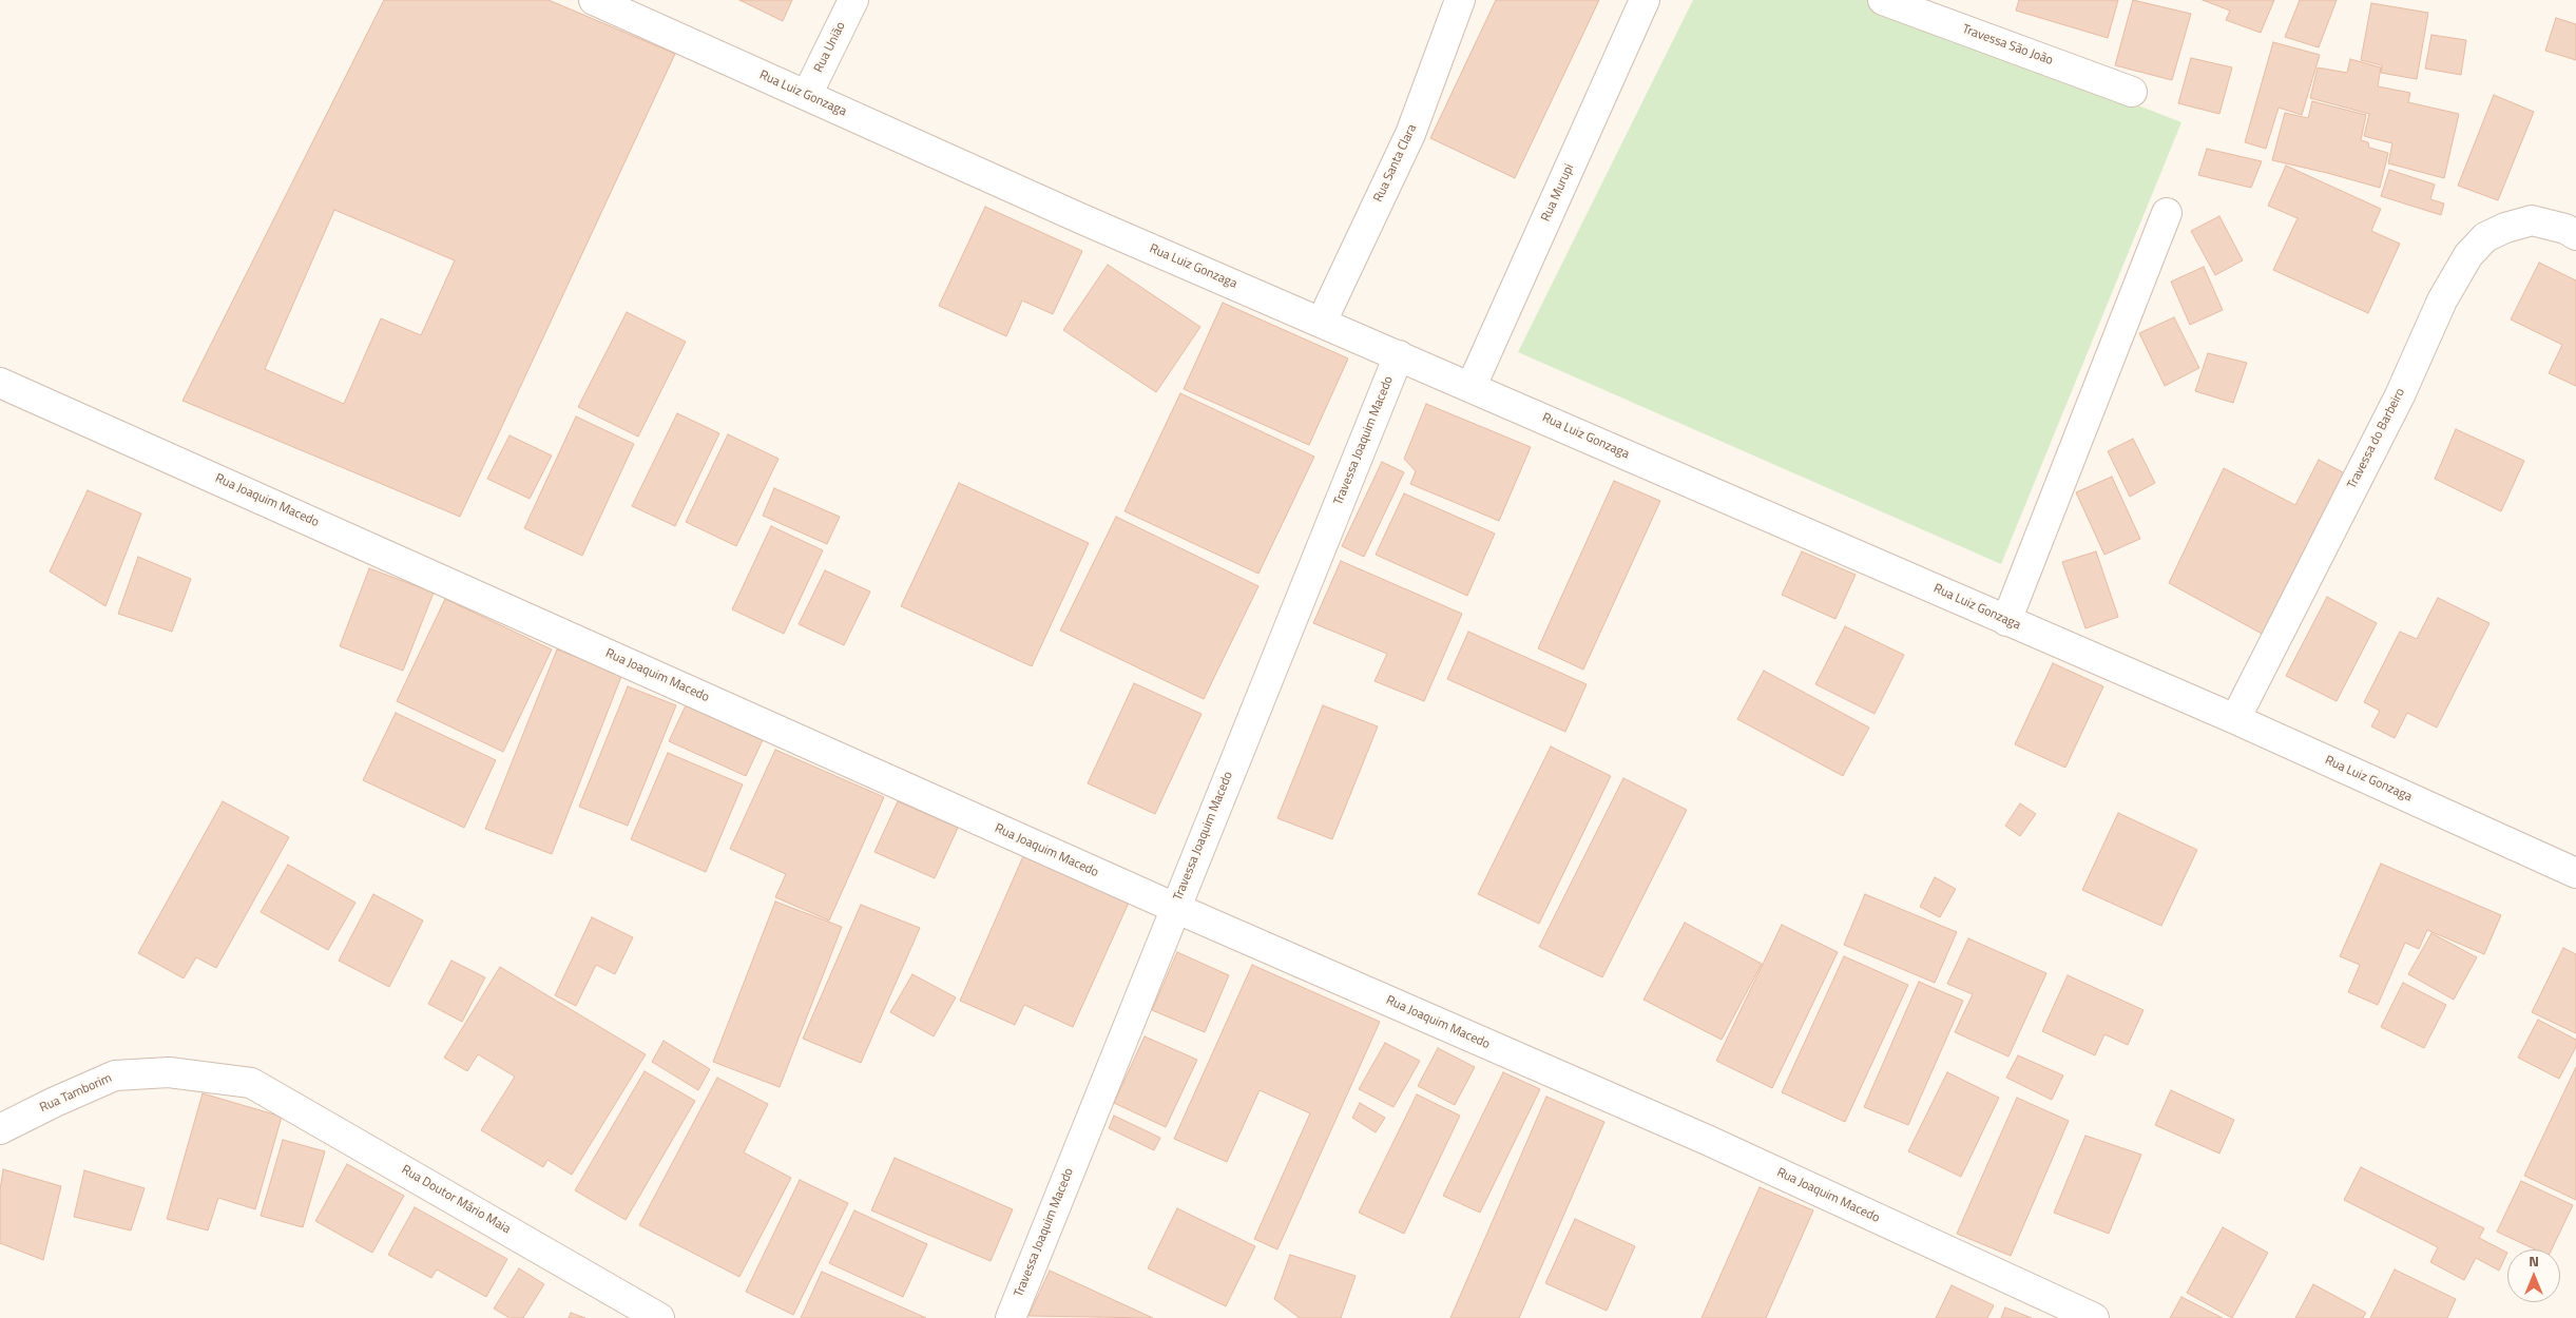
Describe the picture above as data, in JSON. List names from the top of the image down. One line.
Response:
{"streets":{"street":["Travessa São João","Rua União","Rua Luiz Gonzaga","Rua Santa Clara","Rua Murupi","Travessa do Barbeiro","Travessa Joaquim Macedo","Rua Joaquim Macedo","Rua Tamborim","Rua Doutor Mário Maia"]},"crossings":[["Rua União","Rua Luiz Gonzaga"],["Rua Luiz Gonzaga","Rua Santa Clara"],["Rua Luiz Gonzaga","Rua Murupi"],["Rua Luiz Gonzaga","Travessa do Barbeiro"],["Rua Luiz Gonzaga","Travessa Joaquim Macedo"],["Travessa Joaquim Macedo","Rua Joaquim Macedo"],["Rua Tamborim","Rua Doutor Mário Maia"]],"north":"top"}
